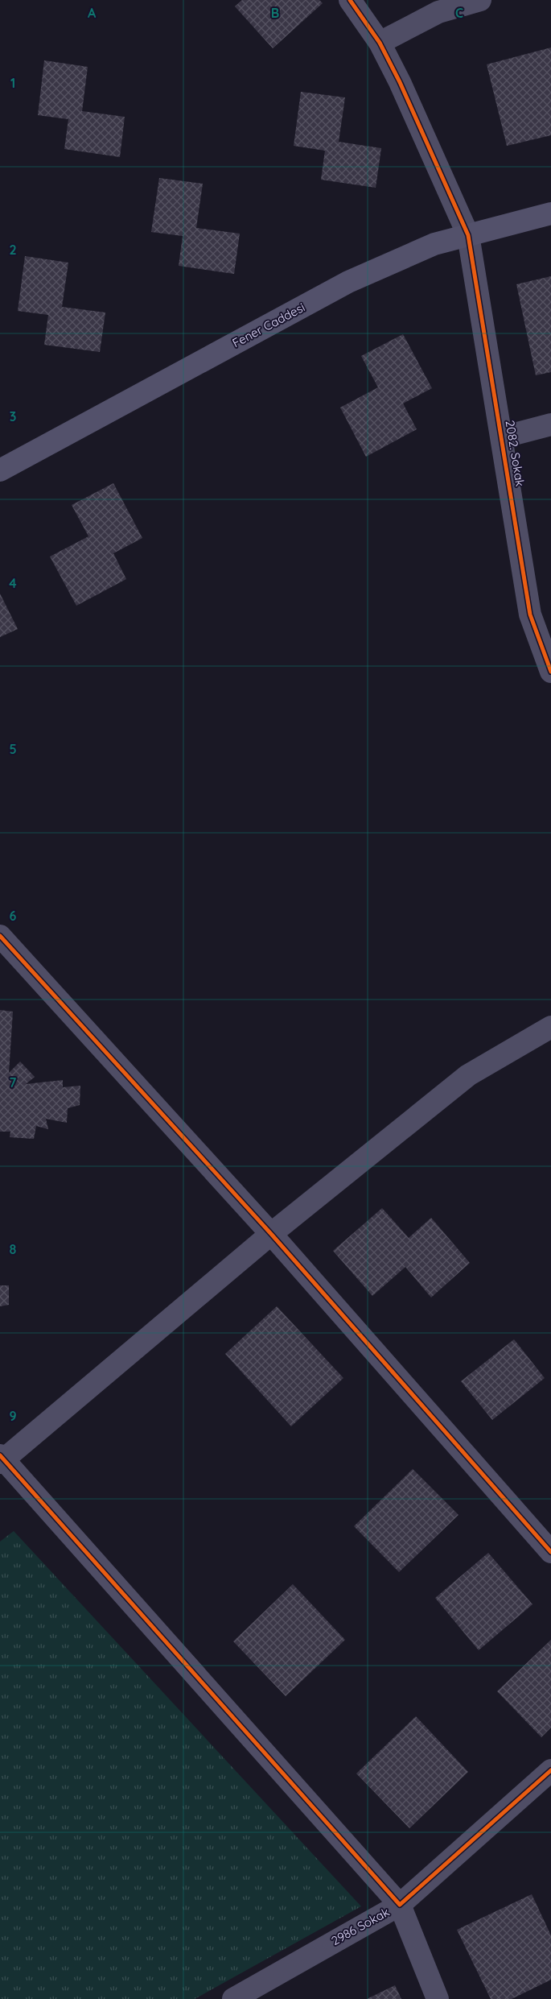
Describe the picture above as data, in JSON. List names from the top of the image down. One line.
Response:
{"streets":{"street":["Fener Caddesi","2082. Sokak","2986 Sokak"]},"crossings":[["Fener Caddesi","2082. Sokak"]],"grid":{"columns":["A","B","C"],"rows":["1","2","3","4","5","6","7","8","9"]}}
